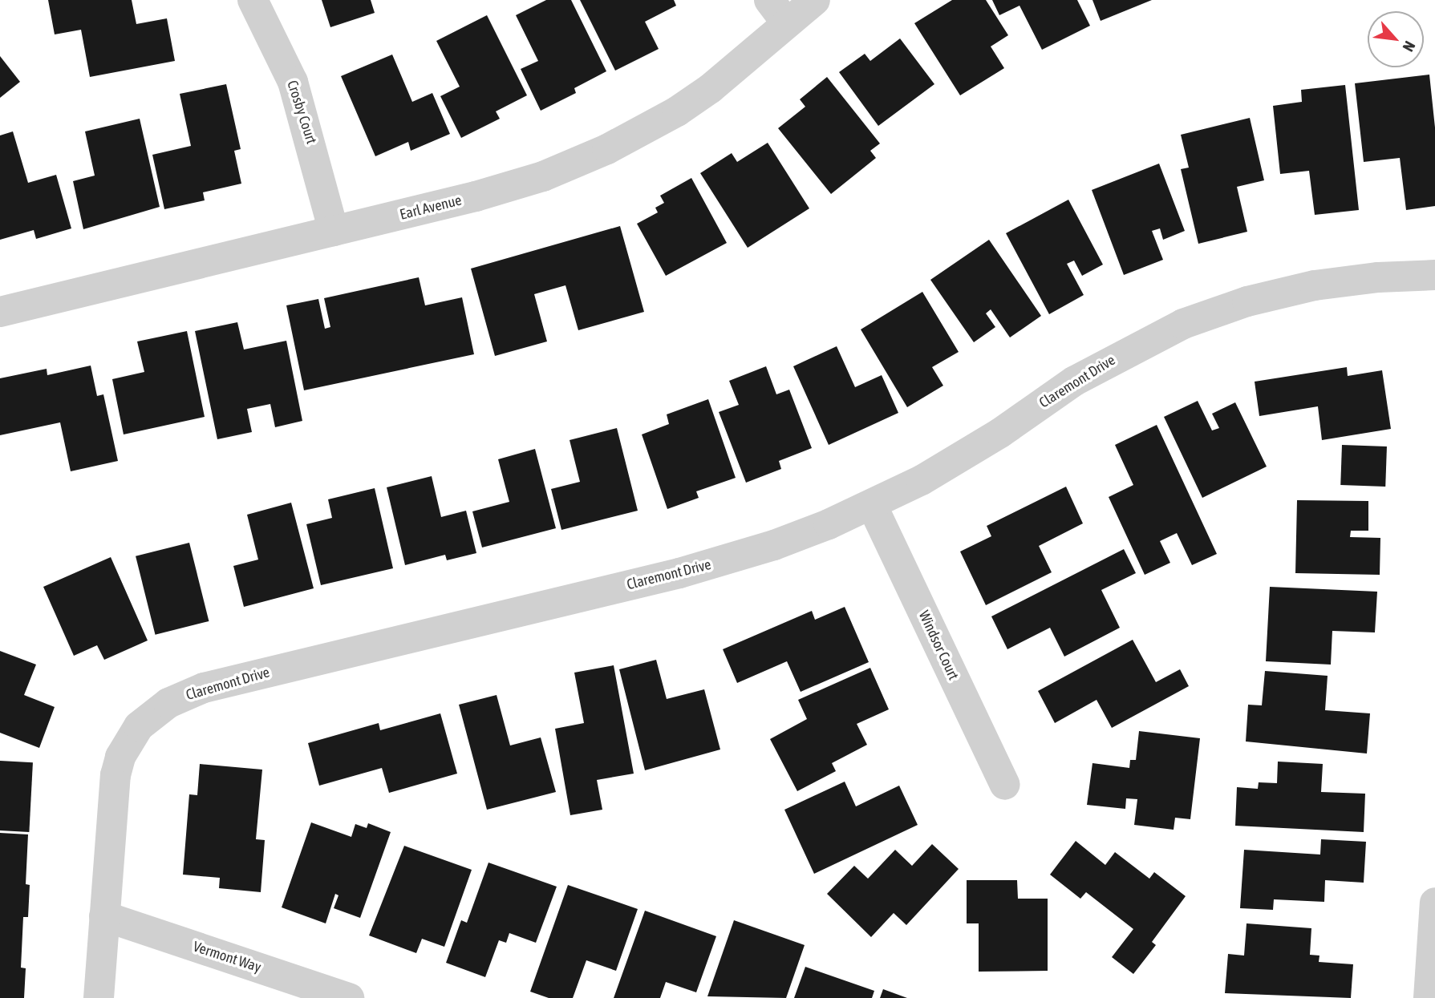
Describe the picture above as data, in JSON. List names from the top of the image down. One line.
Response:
{"streets":{"street":["Crosby Court","Earl Avenue","Claremont Drive","Windsor Court","Vermont Way"]},"crossings":[["Crosby Court","Earl Avenue"],["Claremont Drive","Windsor Court"],["Claremont Drive","Vermont Way"]],"north":"bottom right"}
